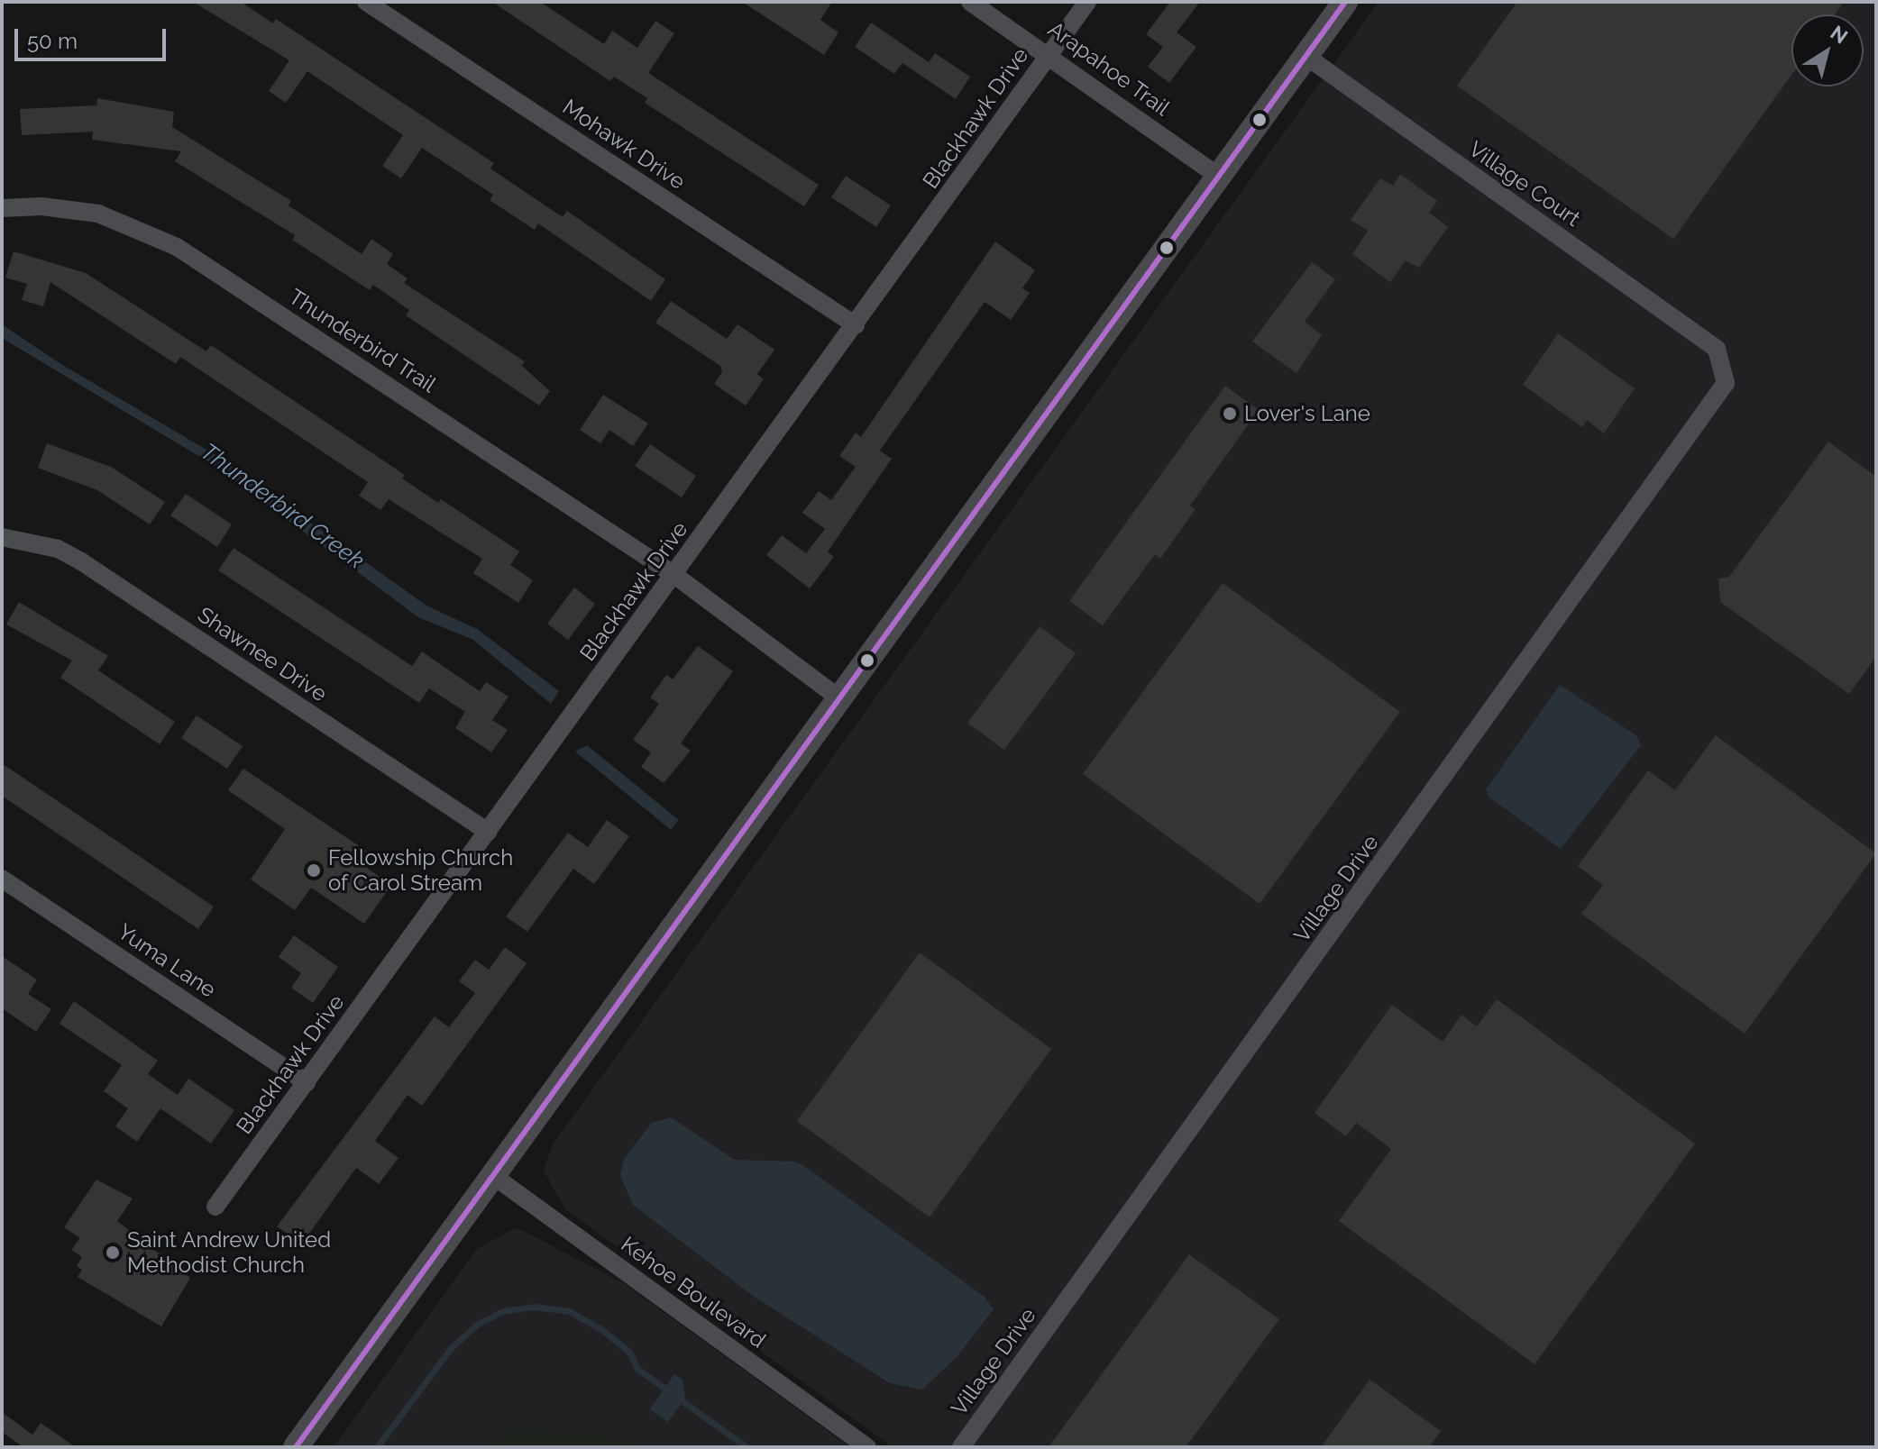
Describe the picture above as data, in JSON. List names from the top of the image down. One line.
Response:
{"streets":{"street":["Arapahoe Trail","Blackhawk Drive","Mohawk Drive","Village Court","Thunderbird Trail","Shawnee Drive","Village Drive","Yuma Lane","Kehoe Boulevard"]},"crossings":[["Arapahoe Trail","Blackhawk Drive"],["Blackhawk Drive","Mohawk Drive"],["Blackhawk Drive","Thunderbird Trail"],["Blackhawk Drive","Shawnee Drive"],["Blackhawk Drive","Yuma Lane"],["Village Court","Village Drive"]],"water":["Thunderbird Creek"],"places":["Lover's Lane","Fellowship Church of Carol Stream","Saint Andrew United Methodist Church"],"scale_bar":"50 m","north":"top right"}
